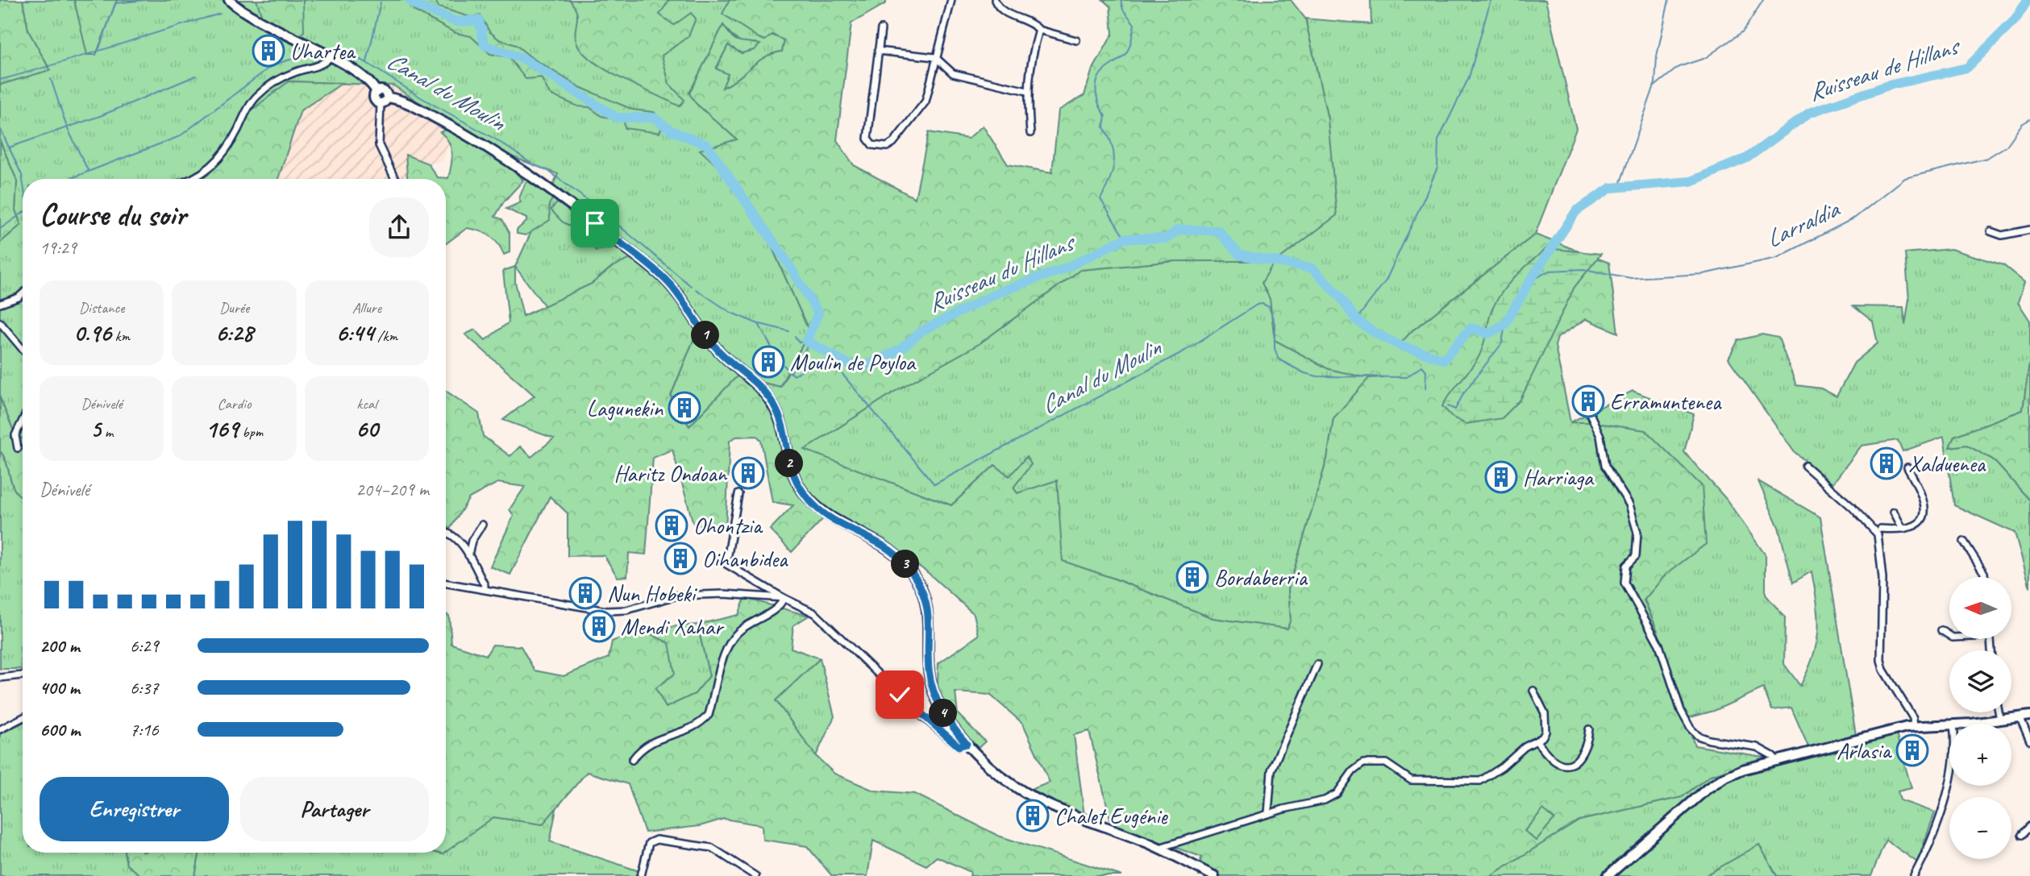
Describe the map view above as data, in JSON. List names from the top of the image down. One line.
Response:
{"water":["Ruisseau de Hillans","Canal du Moulin","Larraldia","Ruisseau du Hillans"],"places":{"building":["Uhartea","Moulin de Poyloa","Erramuntenea","Lagunekin","Xalduenea","Haritz Ondoan","Harriaga","Ohontzia","Oihanbidea","Bordaberria","Nun Hobeki","Mendi Xahar","Arlasia","Chalet Eugénie"]},"north":"left","page":{"heading":["Course du soir","19:29"],"stats":[["Distance","0.96 km"],["Durée","6:28"],["Allure","6:44 /km"],["Dénivelé","5 m"],["Cardio","169 bpm"],["kcal","60"]],"pins":["1","2","3","4"],"chart":["Dénivelé","204–209 m"],"map_buttons":["+","−"],"list":[{"name":"200 m","note":"6:29"},{"name":"400 m","note":"6:37"},{"name":"600 m","note":"7:16"}],"buttons":["Enregistrer","Partager"]}}
